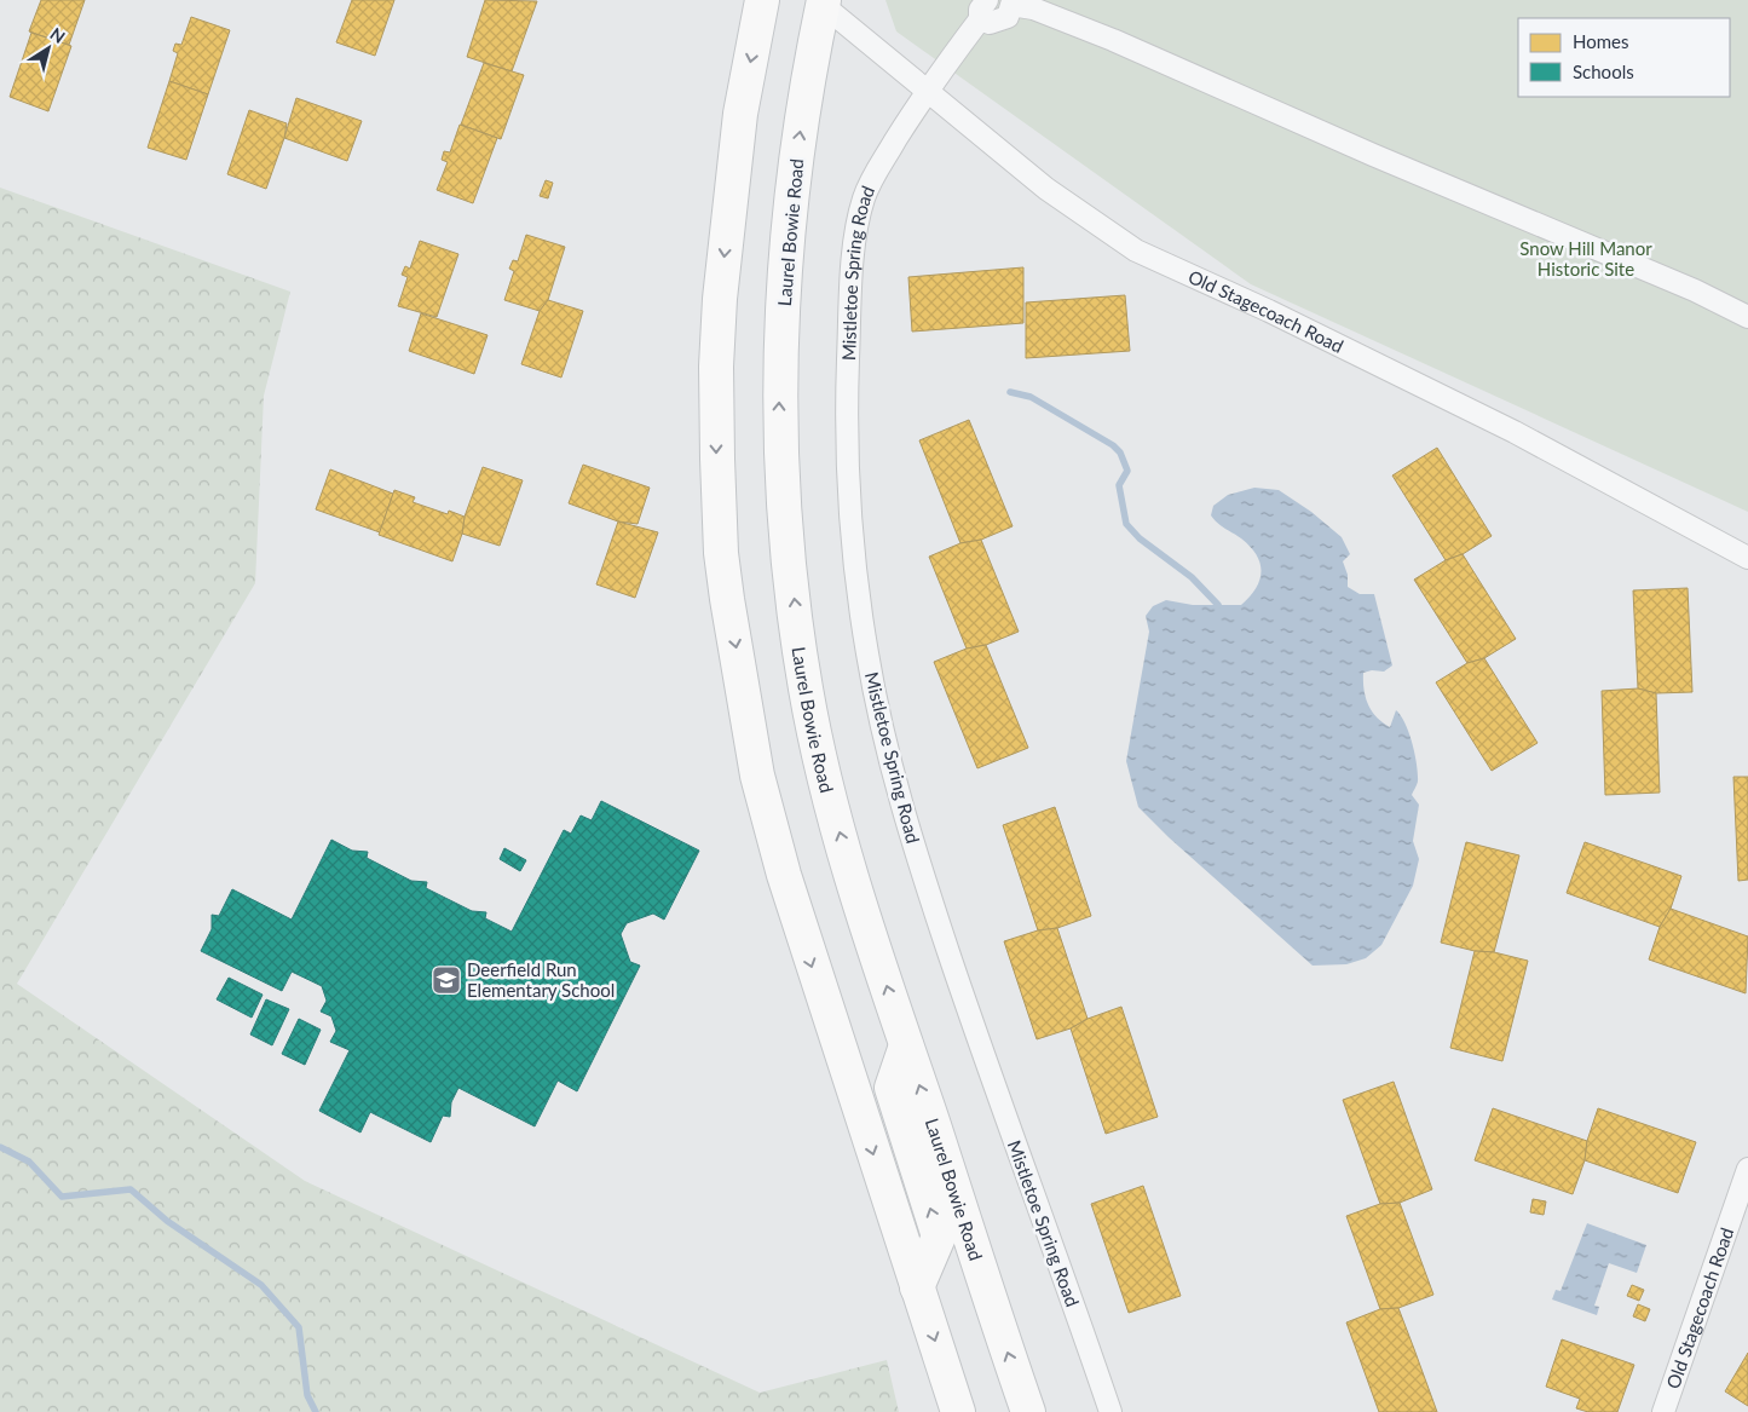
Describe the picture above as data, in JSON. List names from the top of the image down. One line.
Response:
{"streets":{"main road":["Laurel Bowie Road"],"street":["Mistletoe Spring Road","Old Stagecoach Road"]},"crossings":[["Laurel Bowie Road","Old Stagecoach Road"],["Mistletoe Spring Road","Old Stagecoach Road"]],"parks":["Snow Hill Manor Historic Site"],"places":{"school or university":["Deerfield Run Elementary School"]},"legend":["Homes","Schools"],"north":"top right"}
